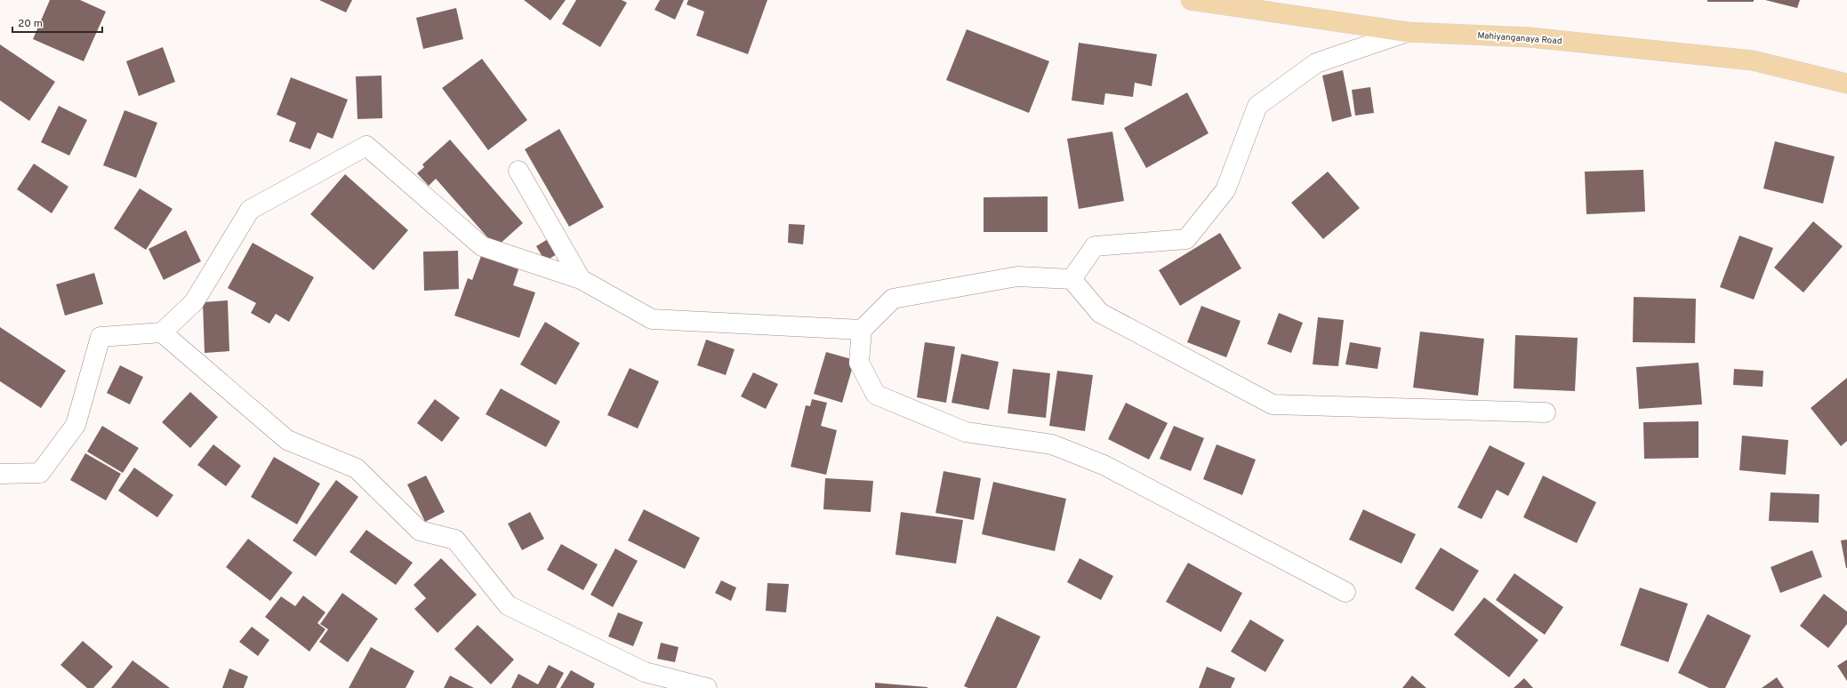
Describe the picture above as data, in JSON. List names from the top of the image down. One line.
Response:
{"streets":{"main road":["Mahiyanganaya Road"]},"scale_bar":"20 m"}
